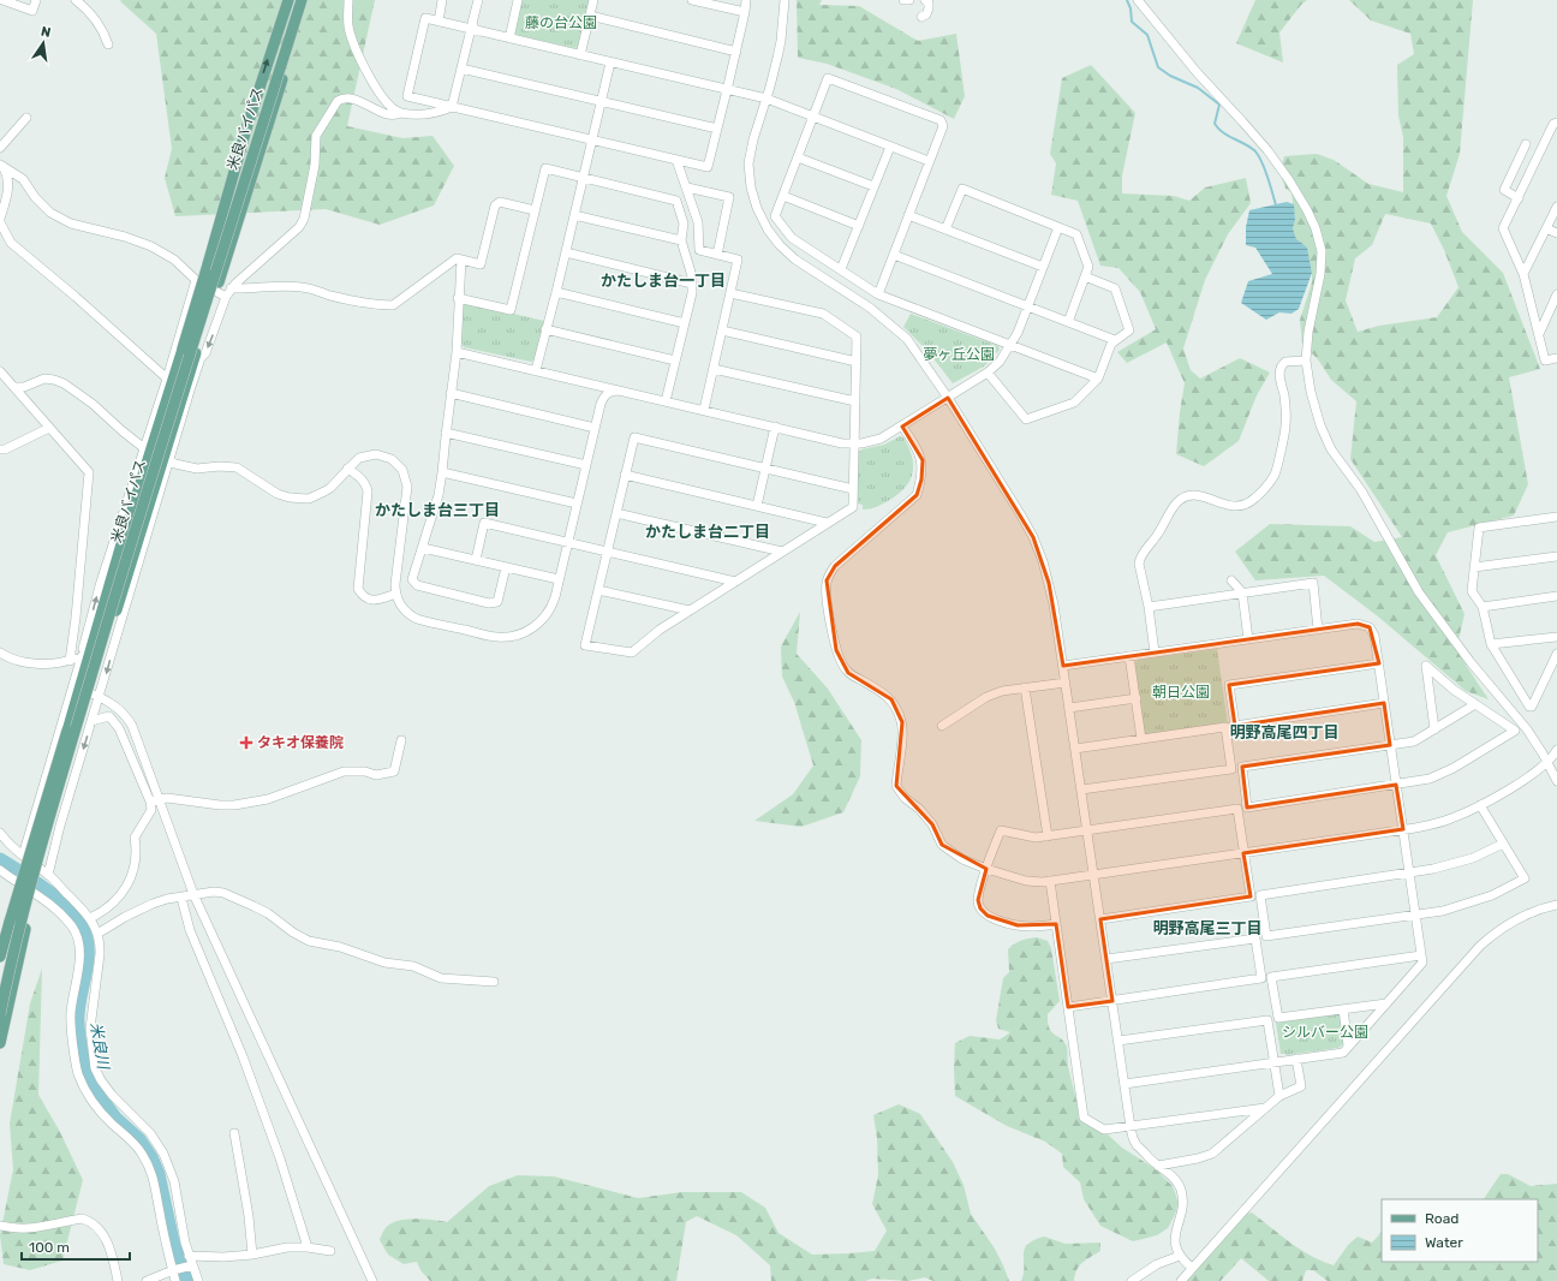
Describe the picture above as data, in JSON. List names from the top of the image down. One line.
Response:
{"streets":{"main road":["米良バイパス"]},"districts":["かたしま台一丁目","かたしま台三丁目","かたしま台二丁目","明野高尾四丁目","明野高尾三丁目"],"water":["米良川"],"parks":["藤の台公園","夢ヶ丘公園","朝日公園","シルバー公園"],"places":{"health":["タキオ保養院"]},"legend":["Road","Water"],"scale_bar":"100 m","north":"top"}
